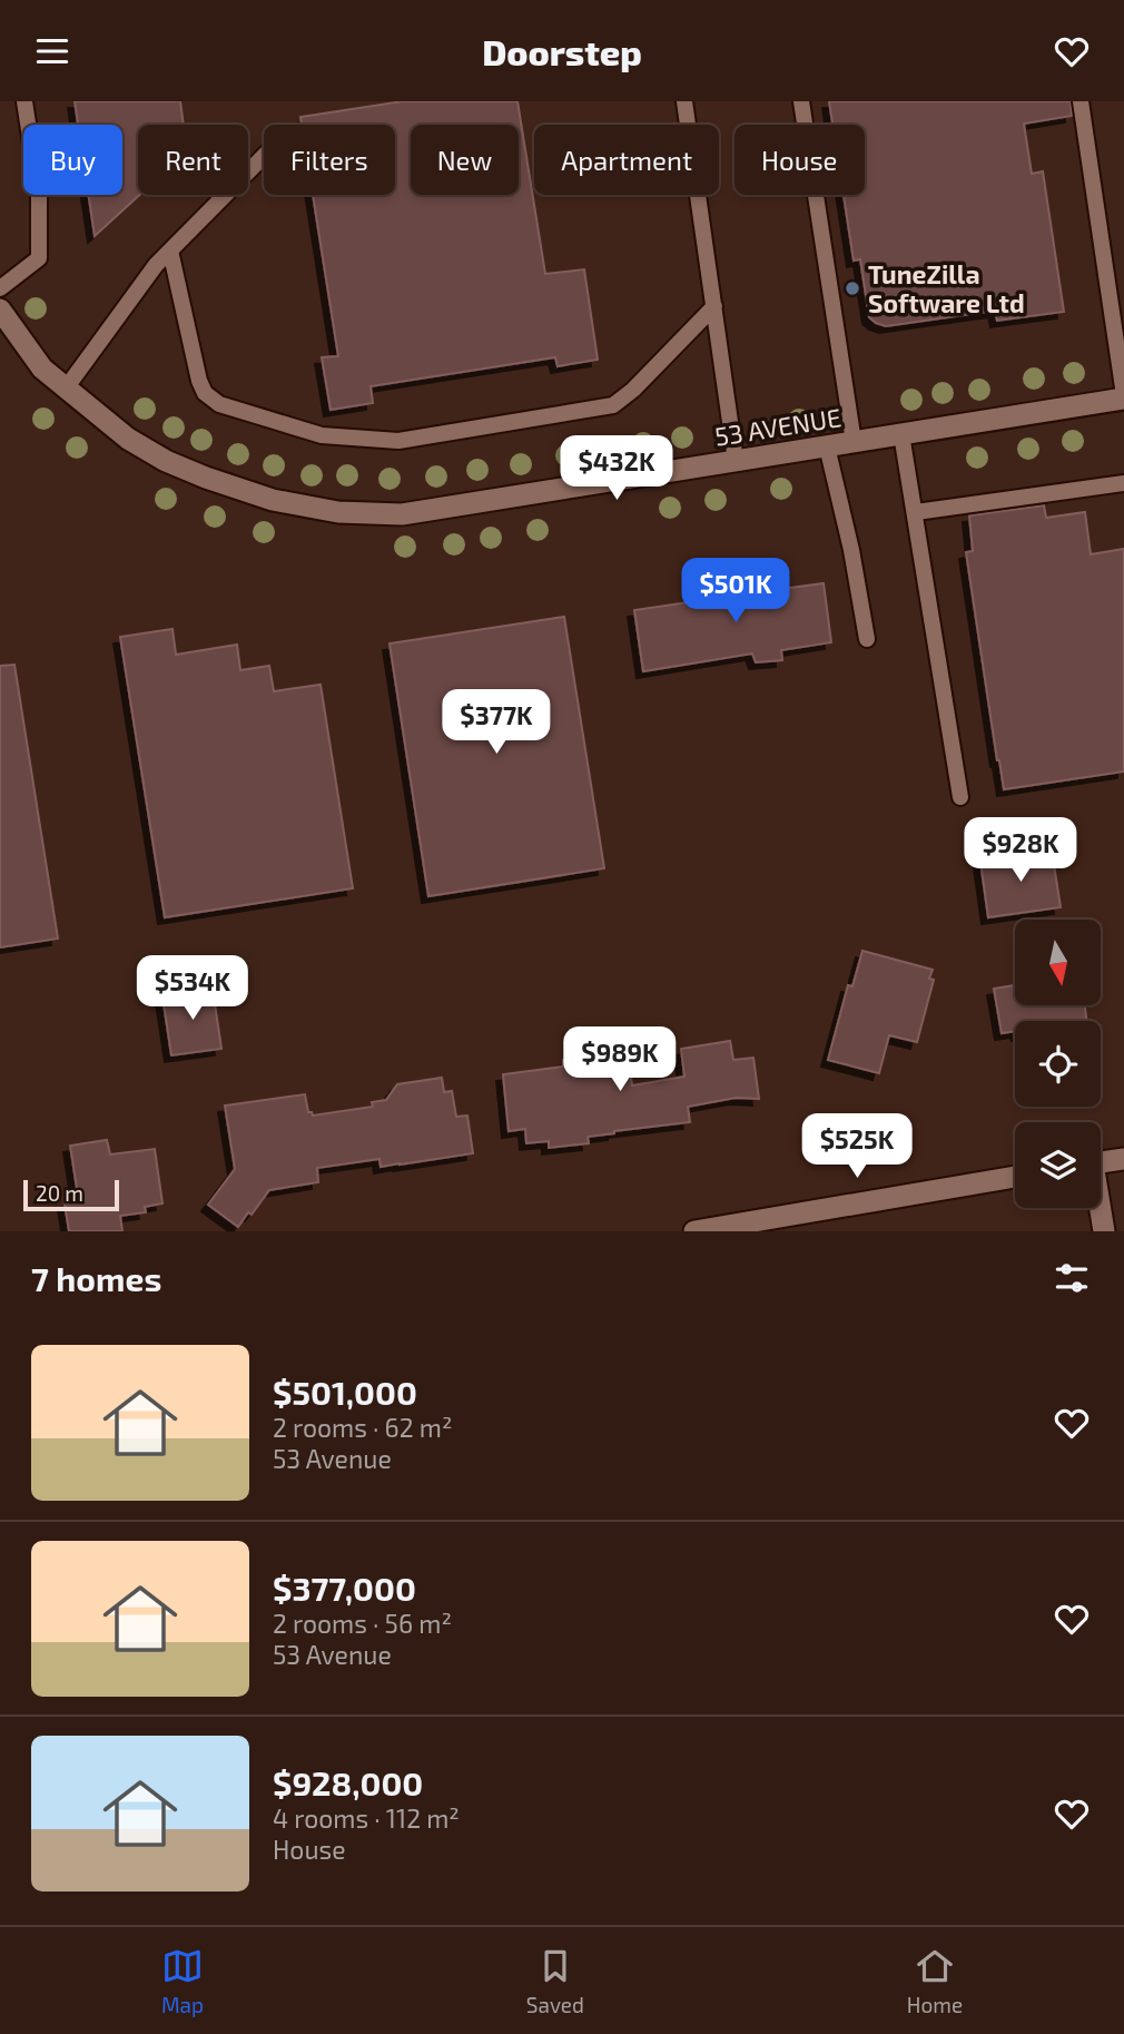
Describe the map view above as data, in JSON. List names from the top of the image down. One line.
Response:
{"streets":{"street":["53 AVENUE"]},"places":["TuneZilla Software Ltd"],"scale_bar":"20 m","north":"bottom","page":{"header":"Doorstep","chip":["Buy","Rent","Filters","New","Apartment","House"],"price":["$432K","$501K","$377K","$928K","$534K","$989K","$525K"],"scale":"20 m","heading":"7 homes","list":[{"name":"$501,000","note":"2 rooms · 62 m² · 53 Avenue"},{"name":"$377,000","note":"2 rooms · 56 m² · 53 Avenue"},{"name":"$928,000","note":"4 rooms · 112 m² · House"}],"tabs":["Map","Saved","Home"]}}
